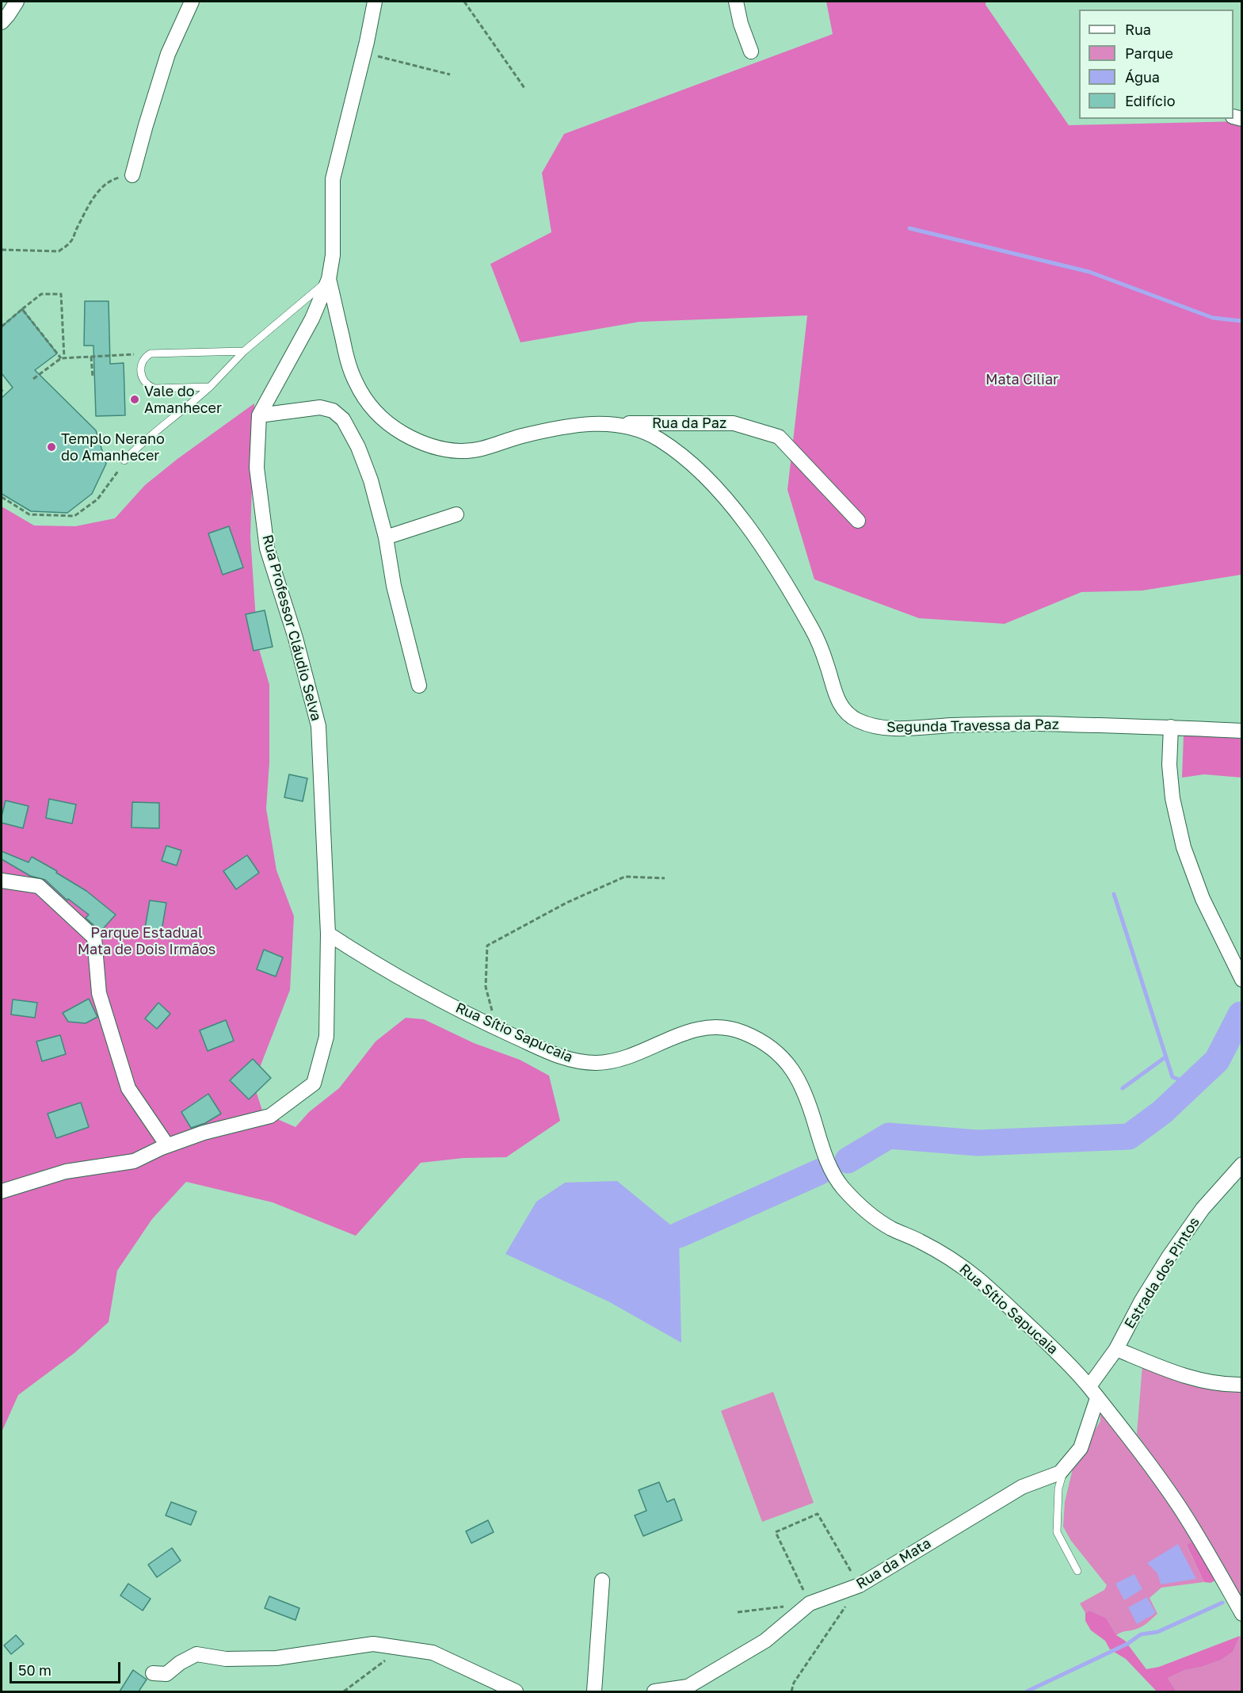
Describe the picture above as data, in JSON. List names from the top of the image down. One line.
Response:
{"streets":{"street":["Rua da Paz","Rua Professor Cláudio Selva","Segunda Travessa da Paz","Rua Sítio Sapucaia","Estrada dos Pintos","Rua da Mata"]},"crossings":[["Rua da Paz","Segunda Travessa da Paz"],["Rua Professor Cláudio Selva","Segunda Travessa da Paz"],["Rua Professor Cláudio Selva","Rua Sítio Sapucaia"],["Rua Sítio Sapucaia","Estrada dos Pintos"],["Rua Sítio Sapucaia","Rua da Mata"],["Estrada dos Pintos","Rua da Mata"]],"parks":["Mata Ciliar","Parque Estadual Mata de Dois Irmãos"],"places":["Vale do Amanhecer","Templo Nerano do Amanhecer"],"legend":["Rua","Parque","Água","Edifício"],"scale_bar":"50 m"}
